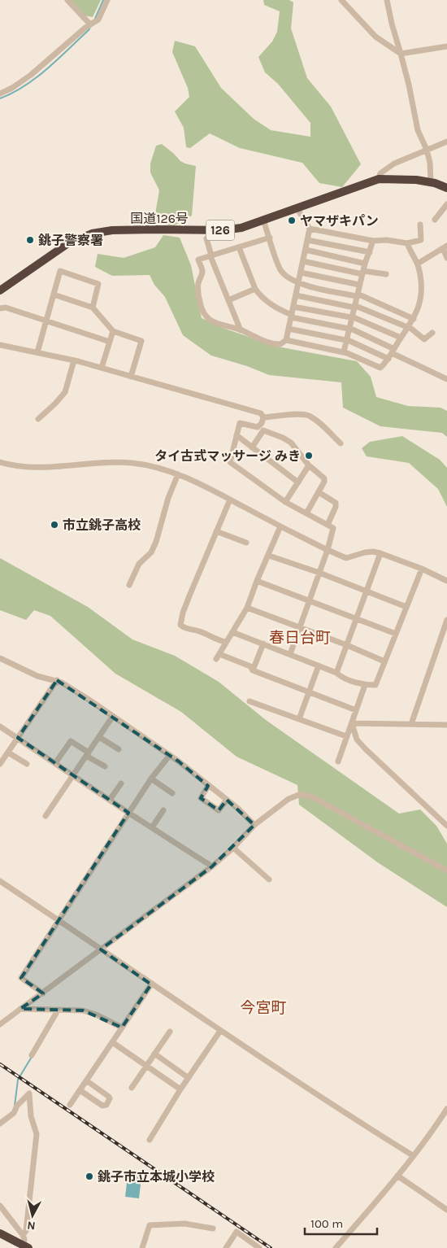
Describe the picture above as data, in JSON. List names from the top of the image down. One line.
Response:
{"streets":{"highway":["国道126号","126"]},"districts":["春日台町","今宮町"],"places":["ヤマザキパン","銚子警察署","タイ古式マッサージ みき","市立銚子高校","銚子市立本城小学校"],"scale_bar":"100 m","north":"bottom"}
